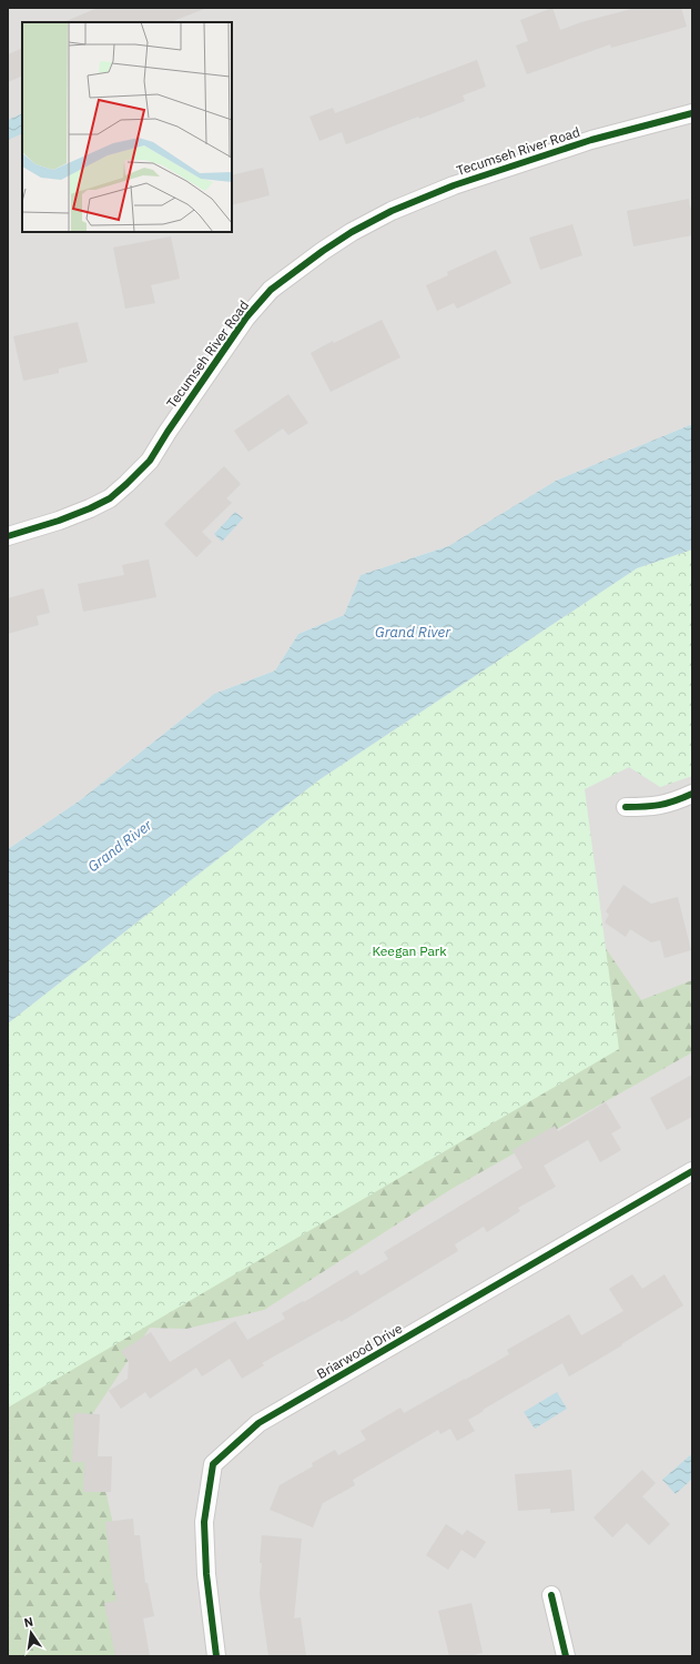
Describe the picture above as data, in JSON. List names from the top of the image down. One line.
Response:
{"streets":{"street":["Tecumseh River Road","Briarwood Drive"]},"water":["Grand River"],"parks":["Keegan Park"],"north":"top"}
